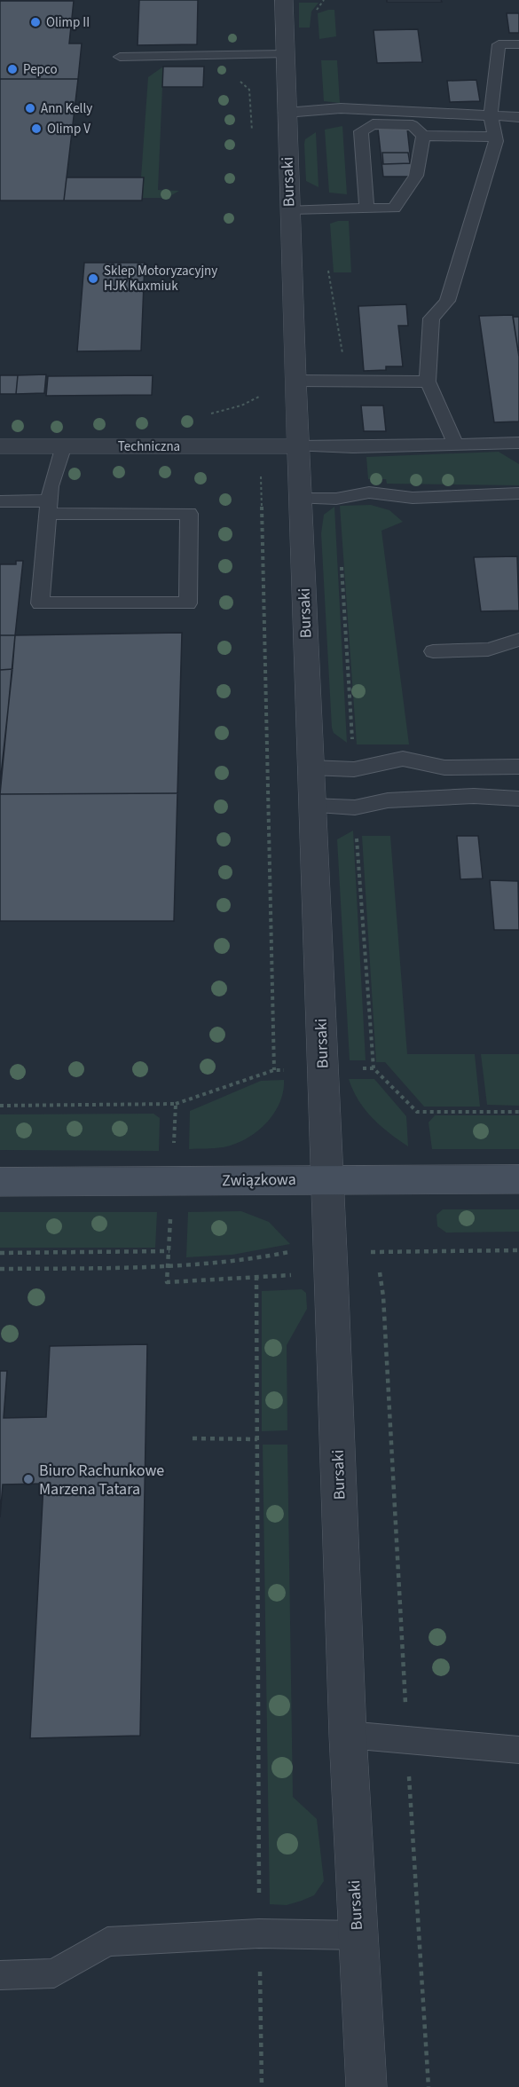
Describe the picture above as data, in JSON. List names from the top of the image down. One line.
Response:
{"streets":{"street":["Bursaki","Techniczna","Związkowa"]},"crossings":[["Bursaki","Techniczna"],["Bursaki","Związkowa"]],"places":["Olimp II","Pepco","Ann Kelly","Olimp V","Sklep Motoryzacyjny HJK Kuxmiuk","Biuro Rachunkowe Marzena Tatara"]}
